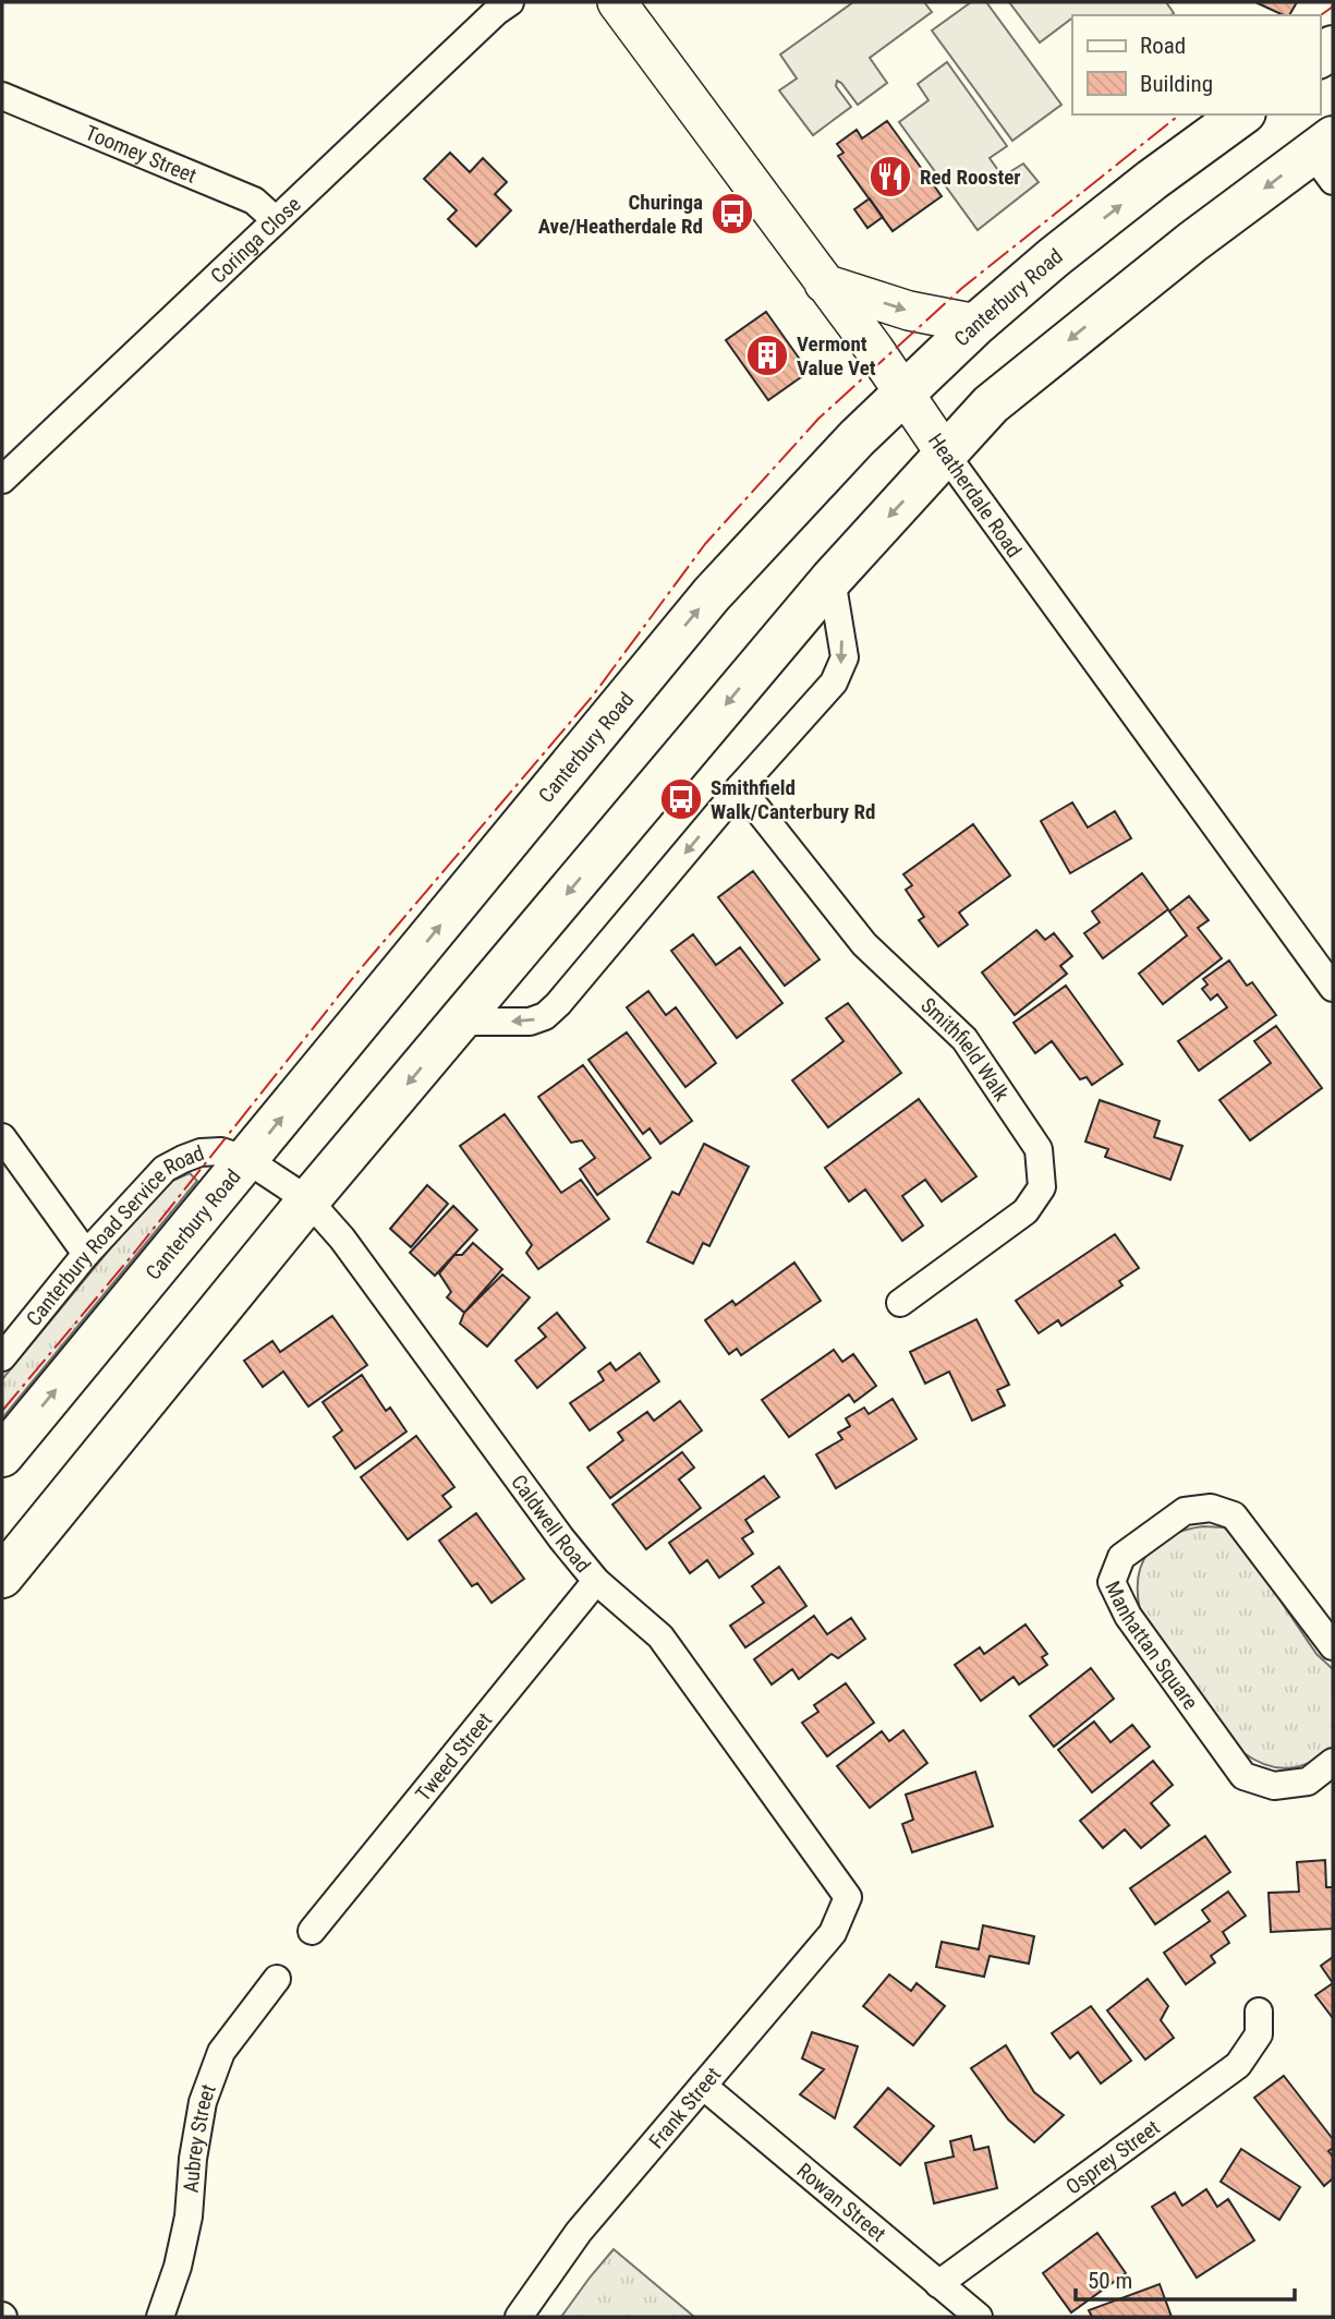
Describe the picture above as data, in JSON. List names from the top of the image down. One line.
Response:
{"streets":{"main road":["Canterbury Road","Heatherdale Road"],"street":["Toomey Street","Coringa Close","Smithfield Walk","Canterbury Road Service Road","Caldwell Road","Manhattan Square","Tweed Street","Frank Street","Aubrey Street","Osprey Street","Rowan Street"]},"crossings":[["Toomey Street","Coringa Close"],["Canterbury Road","Heatherdale Road"],["Canterbury Road","Canterbury Road Service Road"],["Canterbury Road","Caldwell Road"],["Canterbury Road Service Road","Caldwell Road"],["Caldwell Road","Tweed Street"],["Caldwell Road","Frank Street"],["Frank Street","Rowan Street"],["Osprey Street","Rowan Street"]],"places":{"restaurant":["Red Rooster"],"bus stop":["Churinga Ave/Heatherdale Rd","Smithfield Walk/Canterbury Rd"],"building":["Vermont Value Vet"]},"legend":["Road","Building"],"scale_bar":"50 m"}
